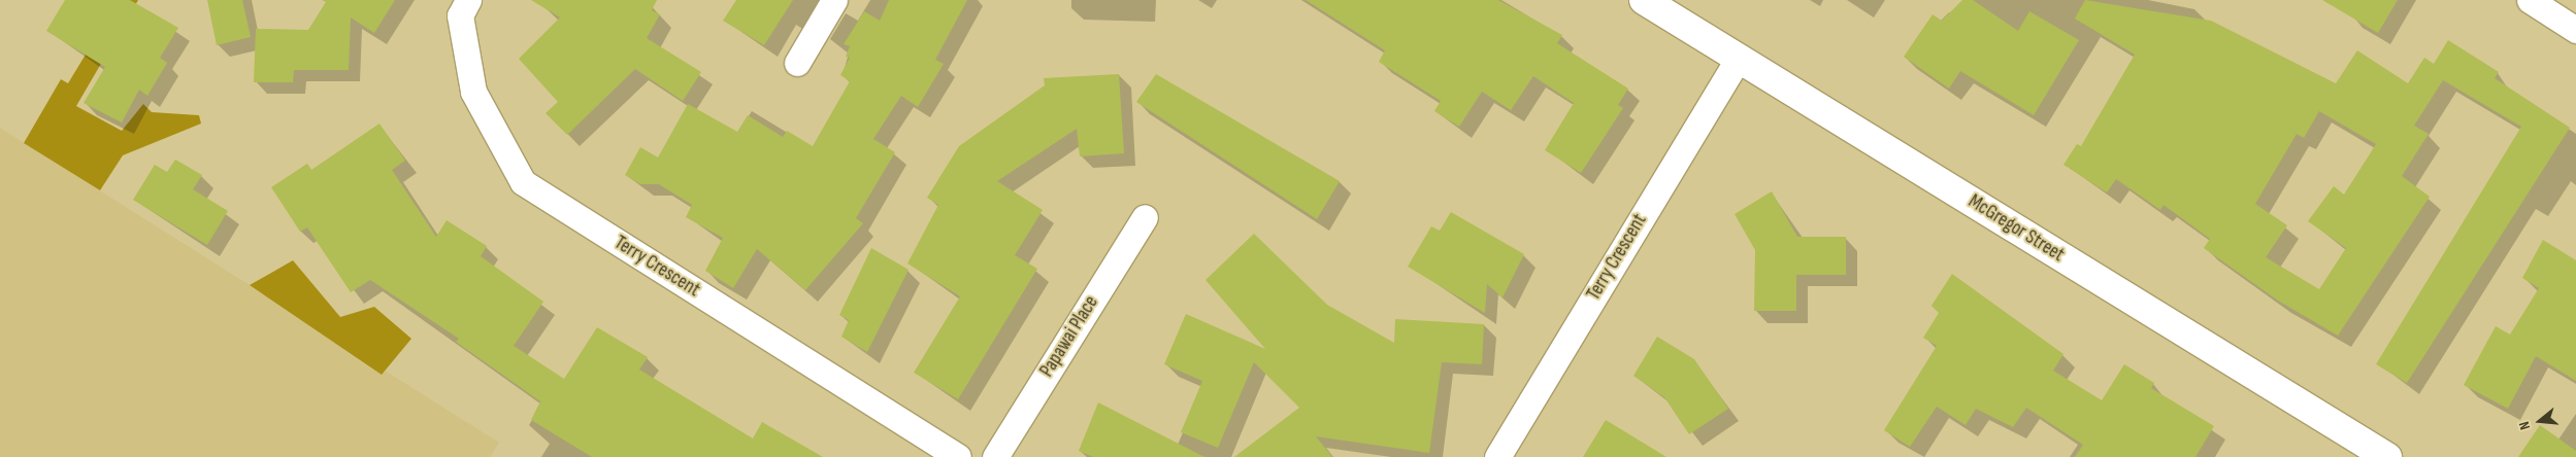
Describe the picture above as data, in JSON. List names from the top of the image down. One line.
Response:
{"streets":{"street":["McGregor Street","Terry Crescent","Papawai Place"]},"crossings":[["McGregor Street","Terry Crescent"]],"north":"left"}
